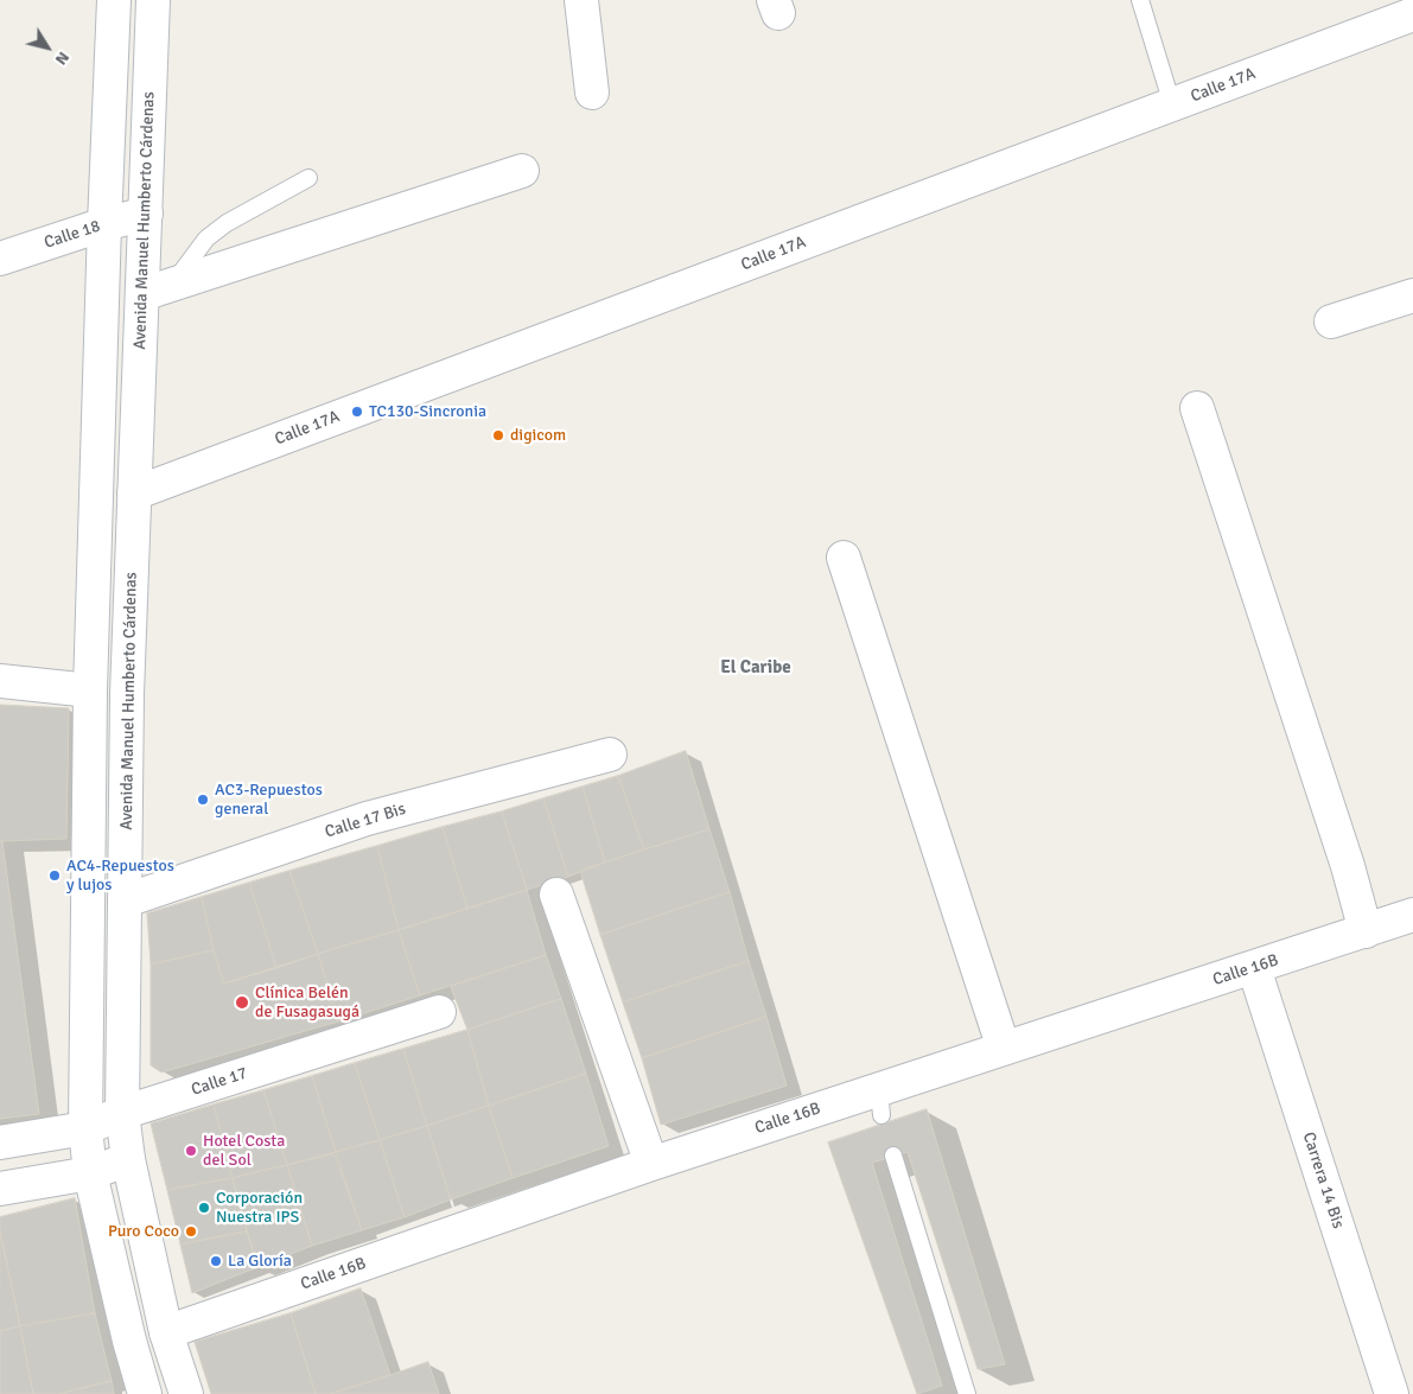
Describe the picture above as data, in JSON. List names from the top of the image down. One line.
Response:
{"streets":{"street":["Calle 17A","Avenida Manuel Humberto Cárdenas","Calle 18","Calle 17 Bis","Calle 16B","Calle 17","Carrera 14 Bis"]},"crossings":[["Calle 17A","Avenida Manuel Humberto Cárdenas"],["Avenida Manuel Humberto Cárdenas","Calle 18"],["Avenida Manuel Humberto Cárdenas","Calle 17 Bis"],["Avenida Manuel Humberto Cárdenas","Calle 16B"],["Avenida Manuel Humberto Cárdenas","Calle 17"],["Calle 16B","Carrera 14 Bis"]],"districts":["El Caribe"],"places":["TC130-Sincronia","digicom","AC3-Repuestos general","AC4-Repuestos y lujos","Clínica Belén de Fusagasugá","Hotel Costa del Sol","Corporación Nuestra IPS","Puro Coco","La Gloría"],"north":"bottom right"}
